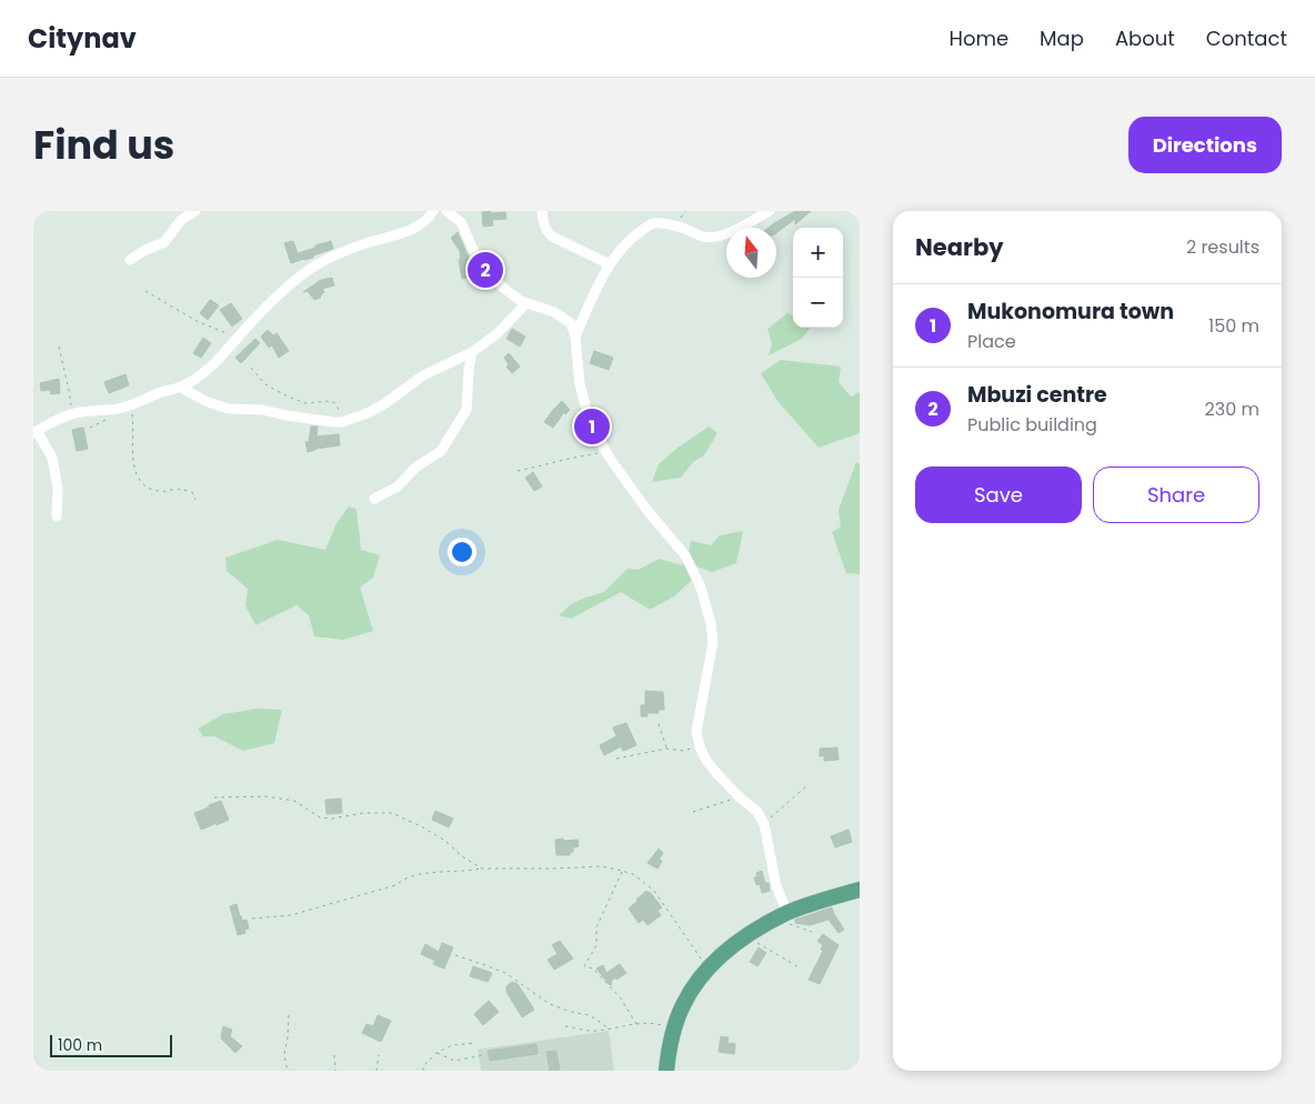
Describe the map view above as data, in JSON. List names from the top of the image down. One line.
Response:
{"scale_bar":"100 m","north":"top","page":{"header":"Citynav","nav":["Home","Map","About","Contact"],"title":"Find us","buttons":["Directions",["Save","Share"]],"heading":["Nearby","2 results"],"map_buttons":["+","−"],"pins":["2","1"],"list":[{"mark":"1","name":"Mukonomura town","note":"Place","value":"150 m"},{"mark":"2","name":"Mbuzi centre","note":"Public building","value":"230 m"}],"scale":"100 m"}}
